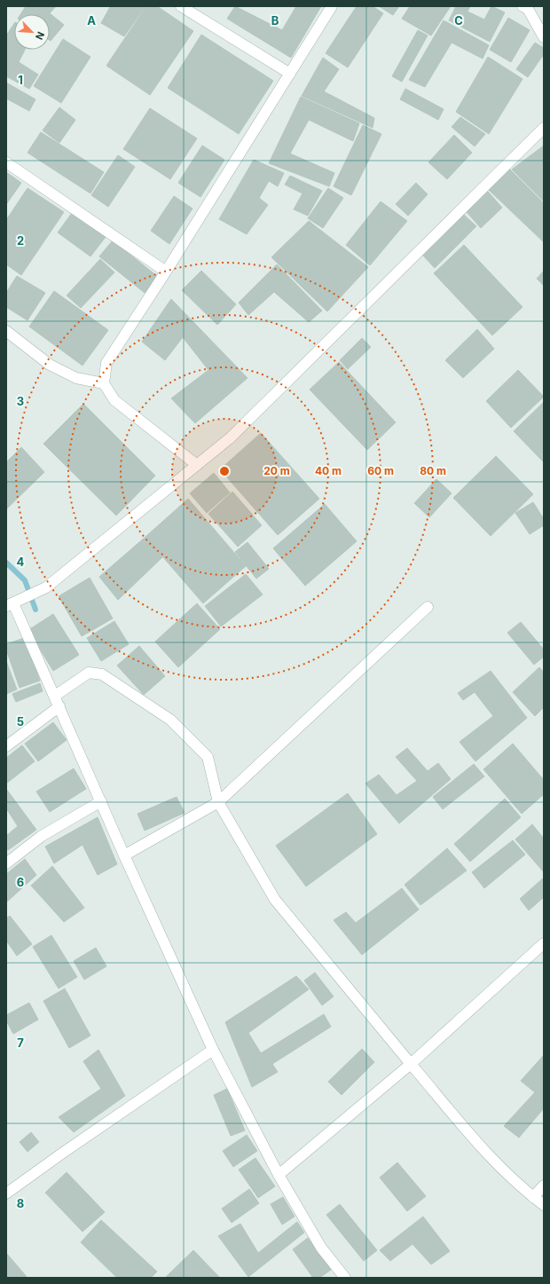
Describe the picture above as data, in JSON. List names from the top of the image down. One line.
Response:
{"north":"bottom right","grid":{"columns":["A","B","C"],"rows":["1","2","3","4","5","6","7","8"]},"rings":["20 m","40 m","60 m","80 m"]}
